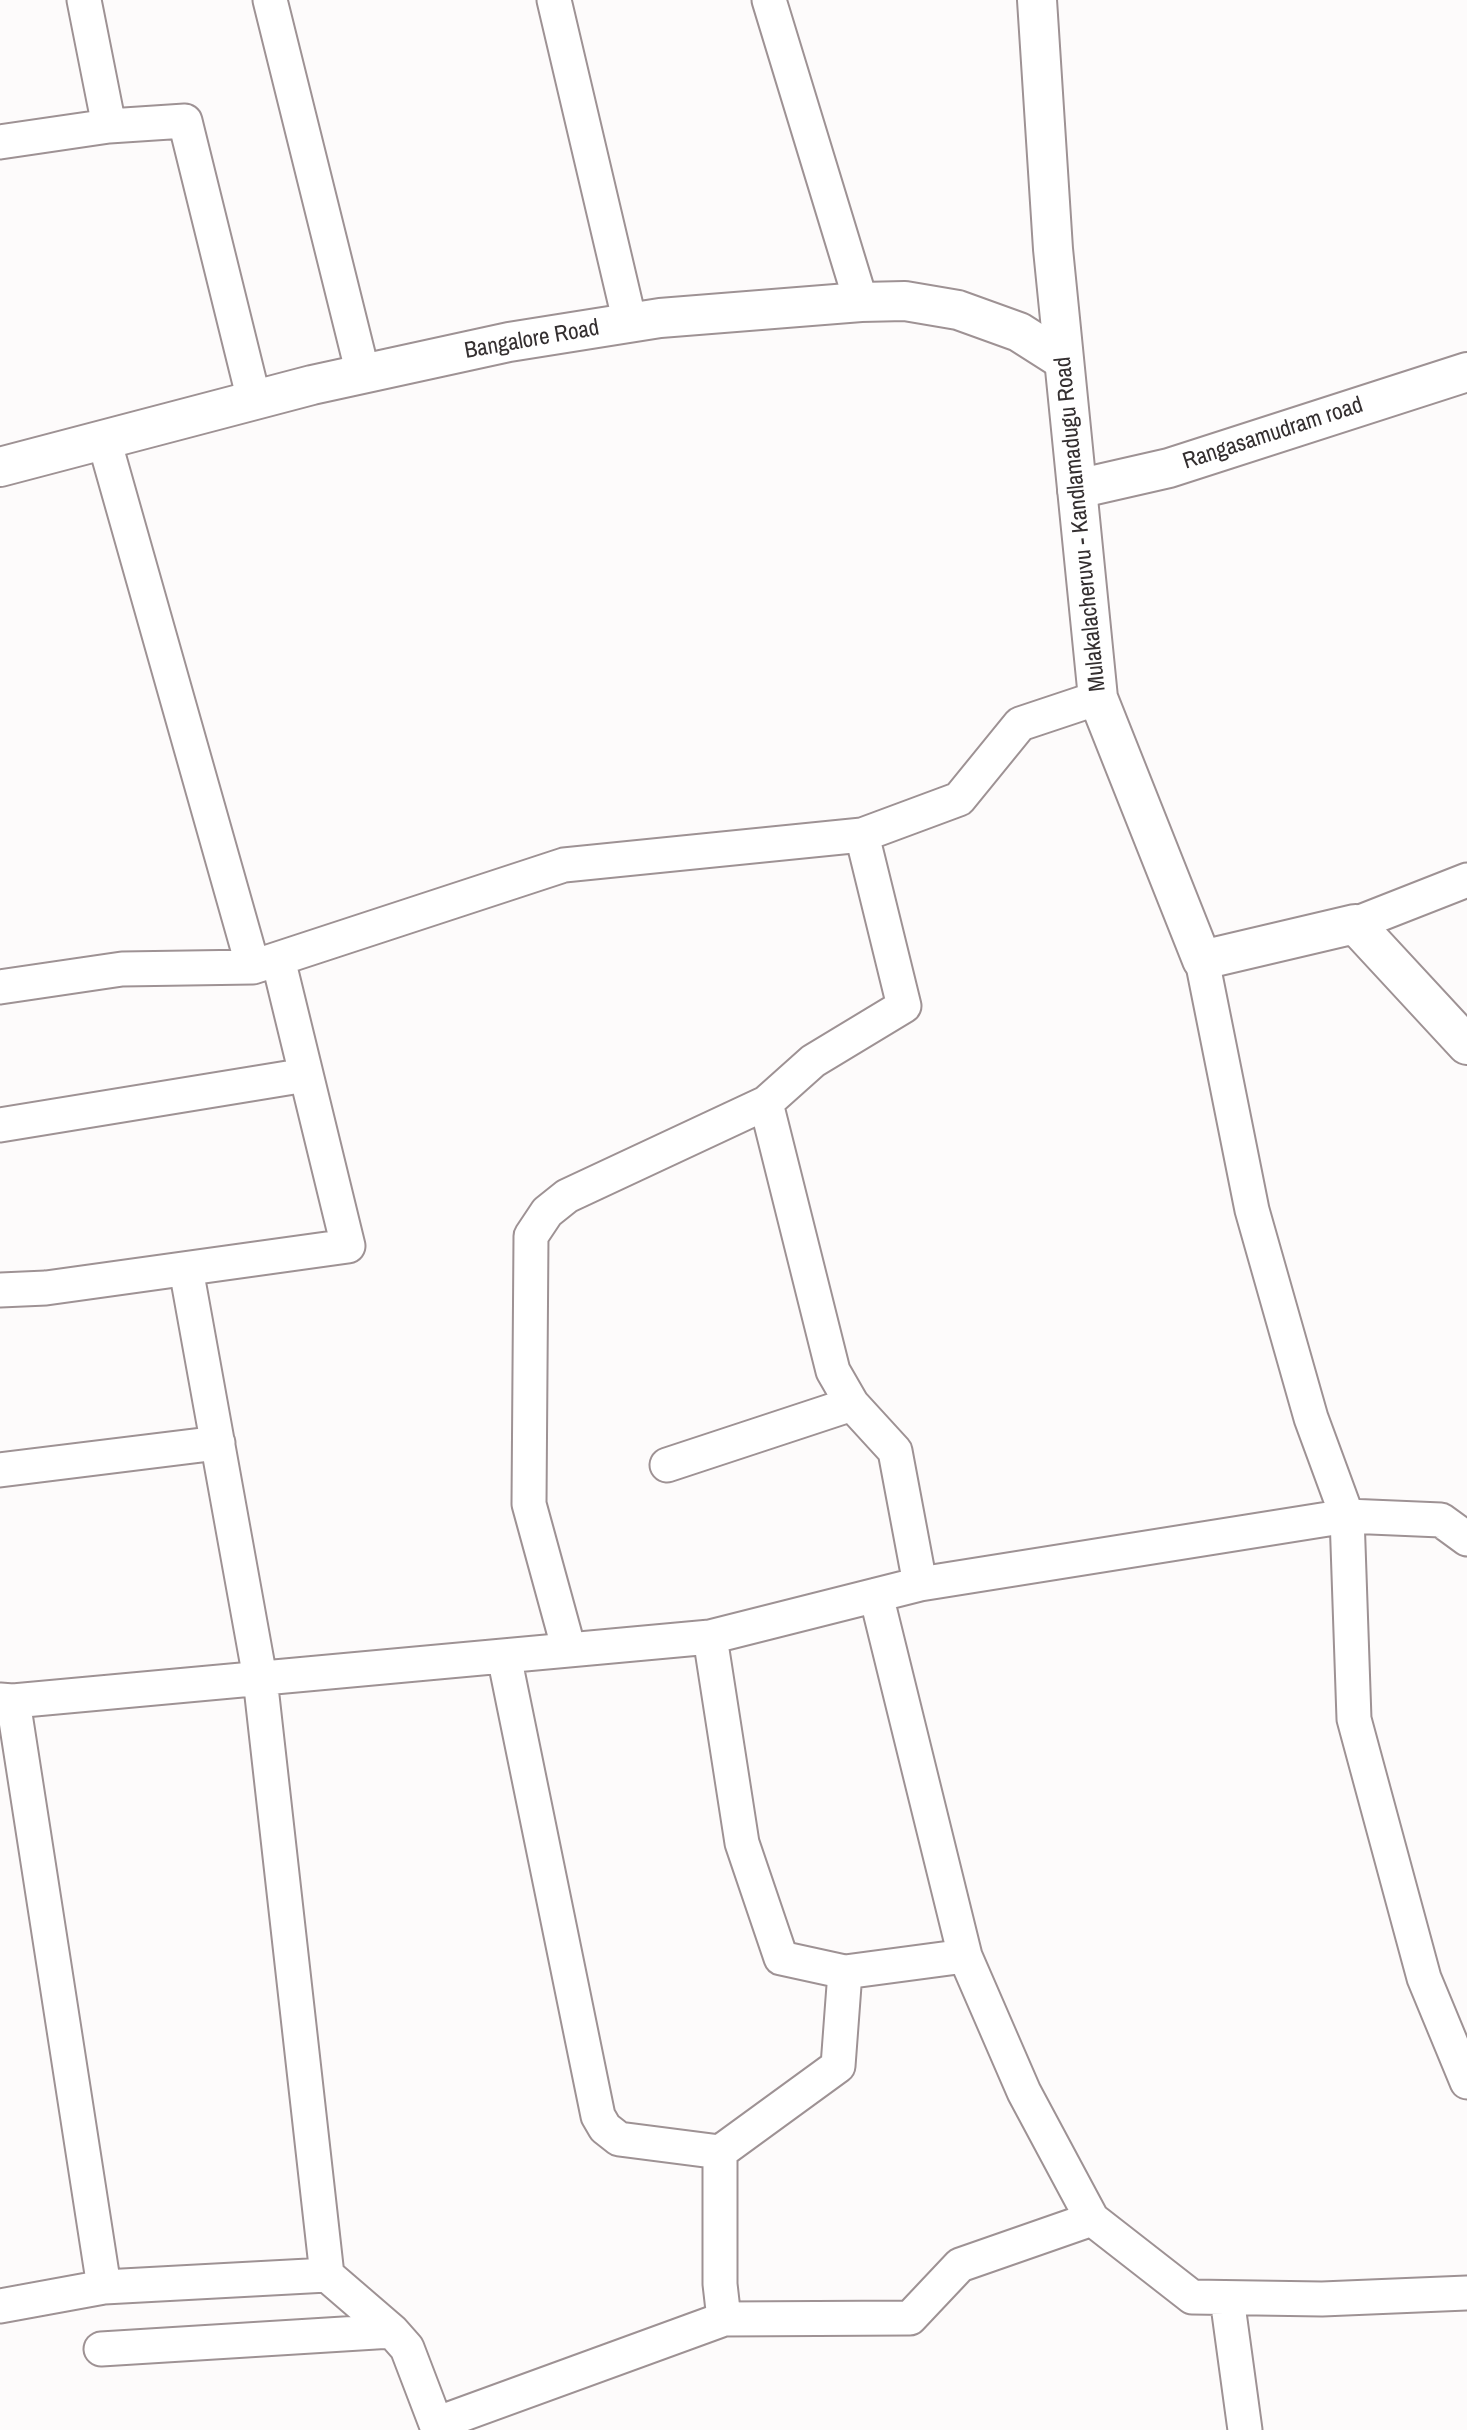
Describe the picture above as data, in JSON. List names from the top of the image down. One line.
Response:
{"streets":{"main road":["Bangalore Road","Rangasamudram road","Mulakalacheruvu - Kandlamadugu Road"]},"crossings":[["Bangalore Road","Mulakalacheruvu - Kandlamadugu Road"],["Rangasamudram road","Mulakalacheruvu - Kandlamadugu Road"]]}
